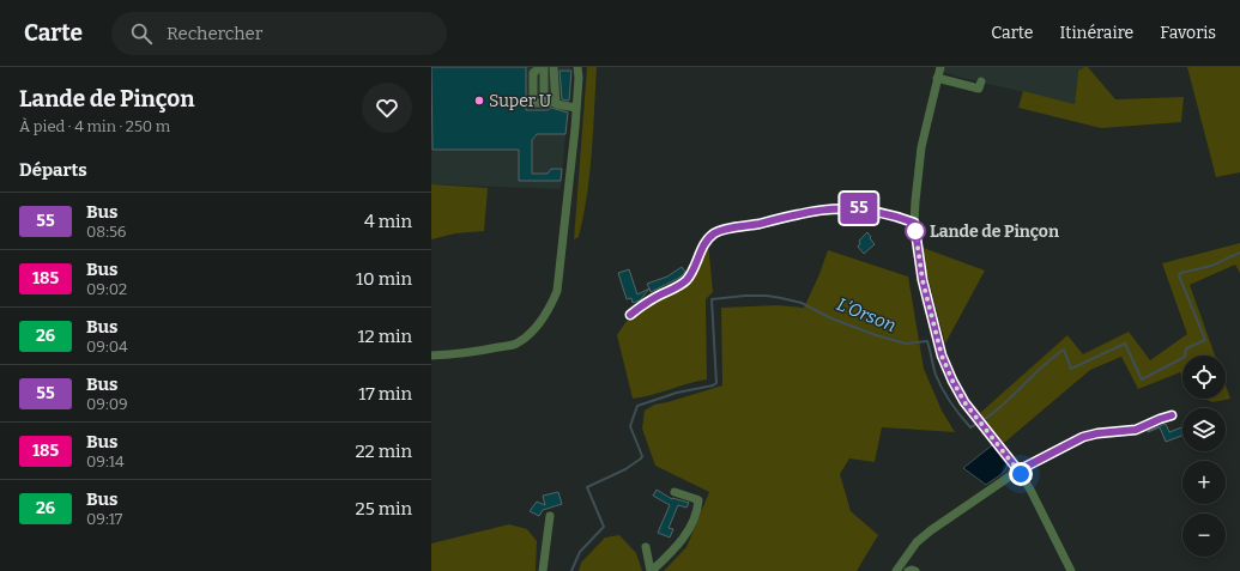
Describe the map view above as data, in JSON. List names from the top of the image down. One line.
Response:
{"water":["L’Orson"],"places":["Super U","Lande de Pinçon"],"lines":["bus line 55"],"page":{"header":"Carte","search":"Rechercher","nav":["Carte","Itinéraire","Favoris"],"heading":[["Lande de Pinçon","À pied · 4 min · 250 m"],"Départs"],"on_map":"55","list":[{"mark":"55","name":"Bus","note":"08:56","value":"4 min"},{"mark":"185","name":"Bus","note":"09:02","value":"10 min"},{"mark":"26","name":"Bus","note":"09:04","value":"12 min"},{"mark":"55","name":"Bus","note":"09:09","value":"17 min"},{"mark":"185","name":"Bus","note":"09:14","value":"22 min"},{"mark":"26","name":"Bus","note":"09:17","value":"25 min"}],"map_buttons":["+","−"]}}
